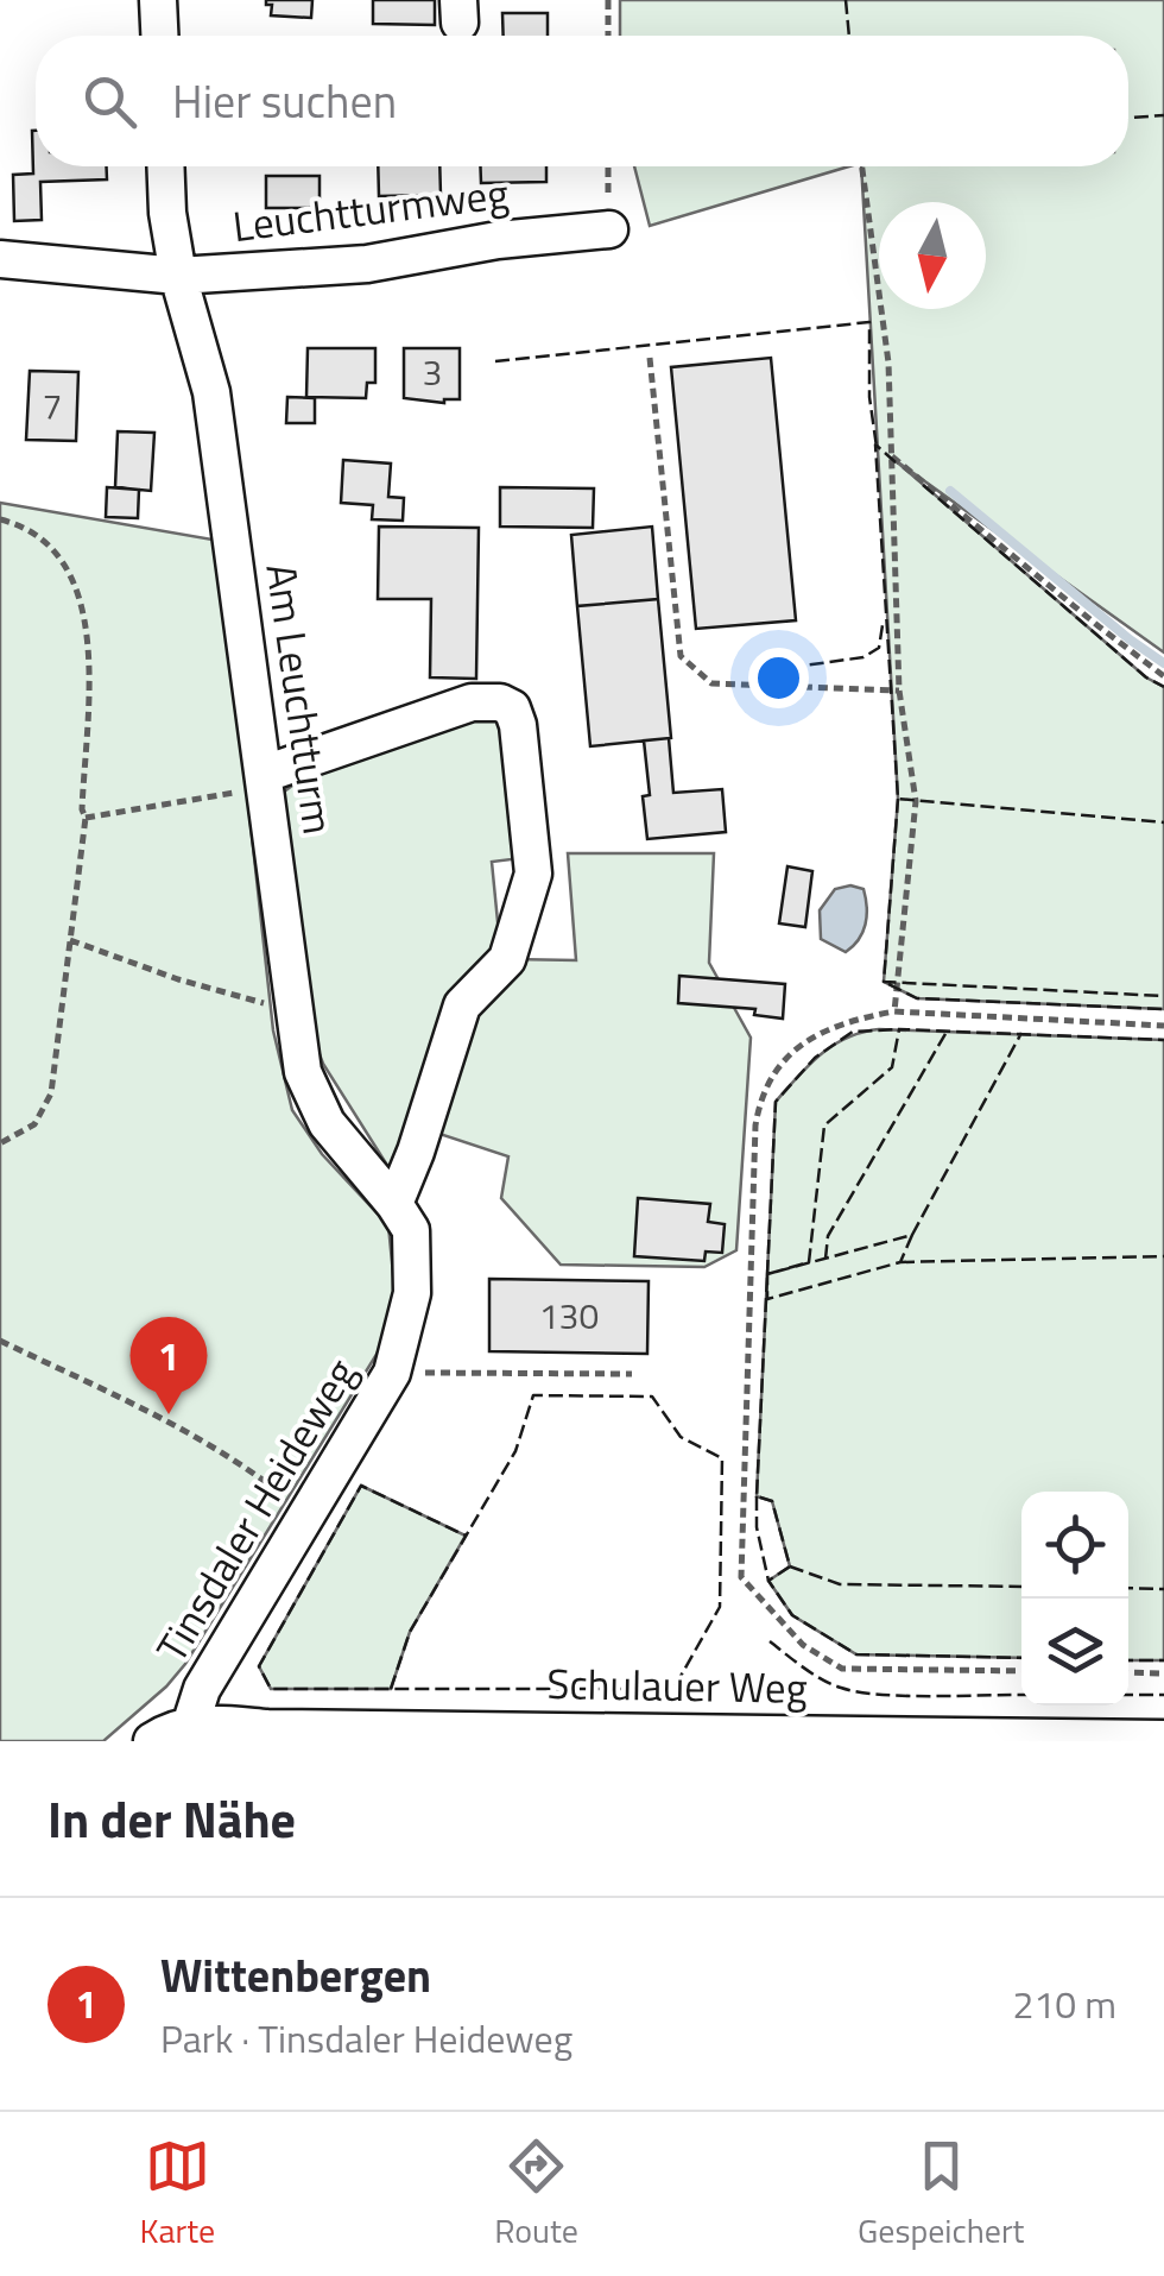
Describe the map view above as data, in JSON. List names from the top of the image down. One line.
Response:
{"streets":{"street":["Leuchtturmweg","Am Leuchtturm","Tinsdaler Heideweg","Schulauer Weg"]},"crossings":[["Leuchtturmweg","Am Leuchtturm"],["Am Leuchtturm","Tinsdaler Heideweg"],["Tinsdaler Heideweg","Schulauer Weg"]],"house_numbers":["3","7","130"],"north":"bottom","page":{"search":"Hier suchen","pins":"1","heading":"In der Nähe","list":[{"mark":"1","name":"Wittenbergen","note":"Park · Tinsdaler Heideweg","value":"210 m"}],"nav":["Karte","Route","Gespeichert"]}}
